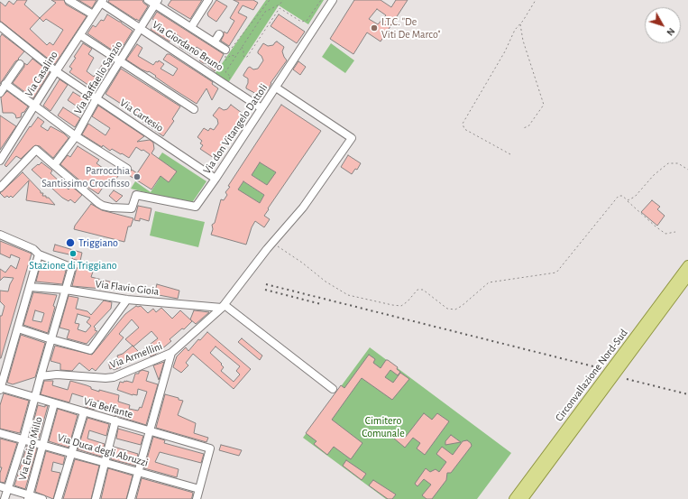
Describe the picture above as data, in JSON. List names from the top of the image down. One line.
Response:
{"streets":{"main road":["Circonvallazione Nord-Sud"],"street":["Via Giordano Bruno","Via Casalino","Via Raffaello Sanzio","Via Cartesio","Via don Vitangelo Dattoli","Via Flavio Gioia","Via Armellini","Via Belfante","Via Enrico Millo","Via Duca degli Abruzzi"]},"crossings":[["Via Giordano Bruno","Via Casalino"],["Via Giordano Bruno","Via Raffaello Sanzio"],["Via Giordano Bruno","Via don Vitangelo Dattoli"],["Via Casalino","Via Cartesio"],["Via Raffaello Sanzio","Via Cartesio"],["Via Raffaello Sanzio","Via don Vitangelo Dattoli"],["Via Cartesio","Via don Vitangelo Dattoli"],["Via don Vitangelo Dattoli","Via Armellini"],["Via Flavio Gioia","Via Armellini"],["Via Belfante","Via Enrico Millo"],["Via Belfante","Via Duca degli Abruzzi"],["Via Enrico Millo","Via Duca degli Abruzzi"]],"parks":["Cimitero Comunale"],"places":["I.T.C. \"De Viti De Marco\"","Parrocchia Santissimo Crocifisso","Triggiano","Stazione di Triggiano"],"north":"bottom right"}
